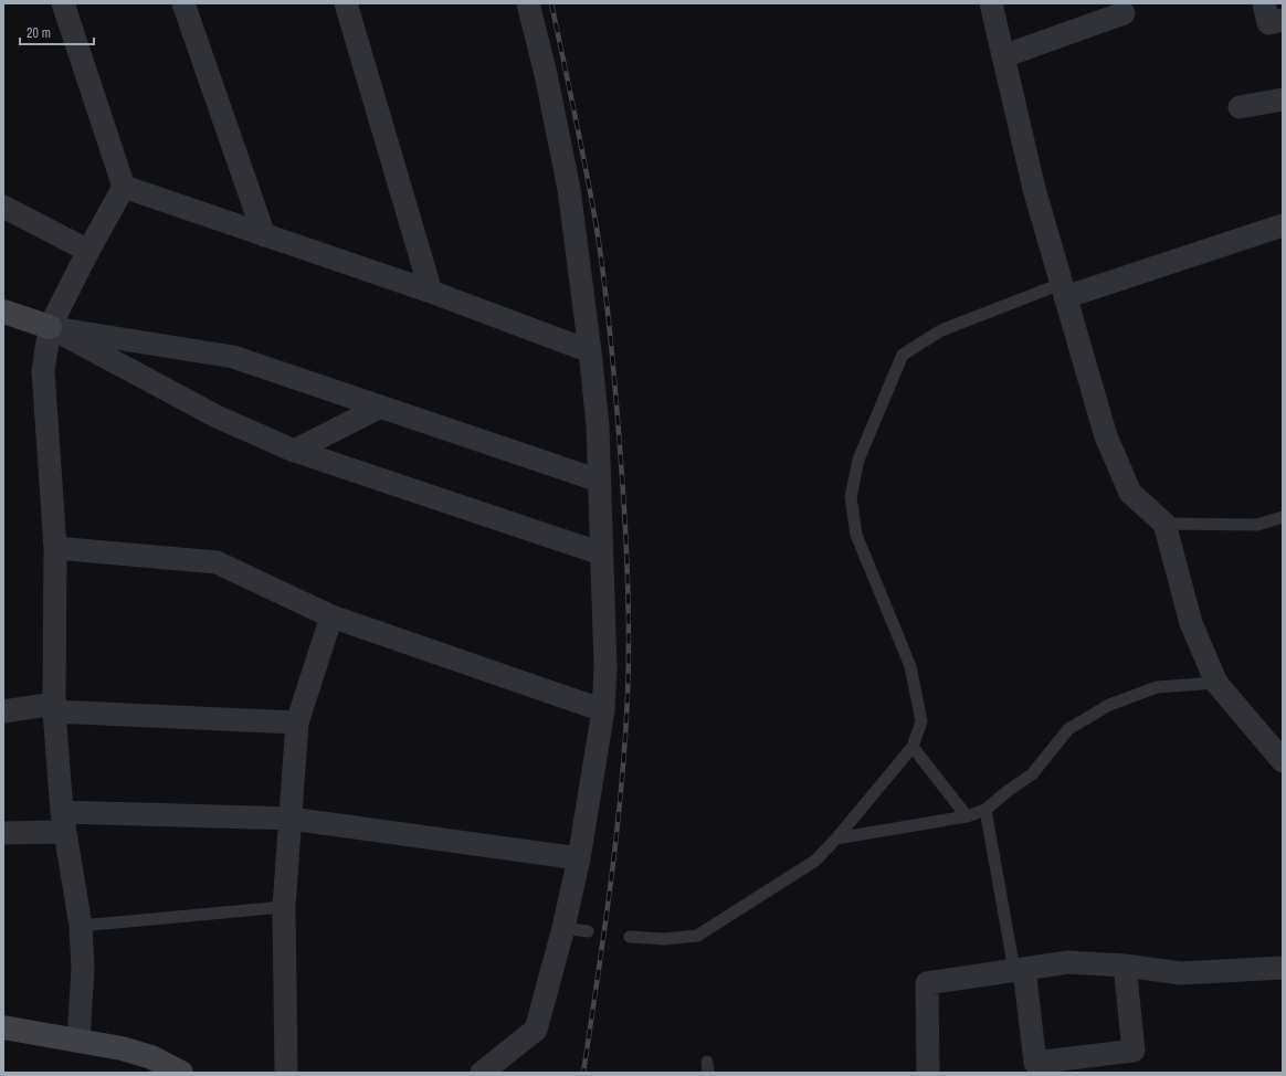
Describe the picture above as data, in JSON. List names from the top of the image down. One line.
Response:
{"scale_bar":"20 m"}
